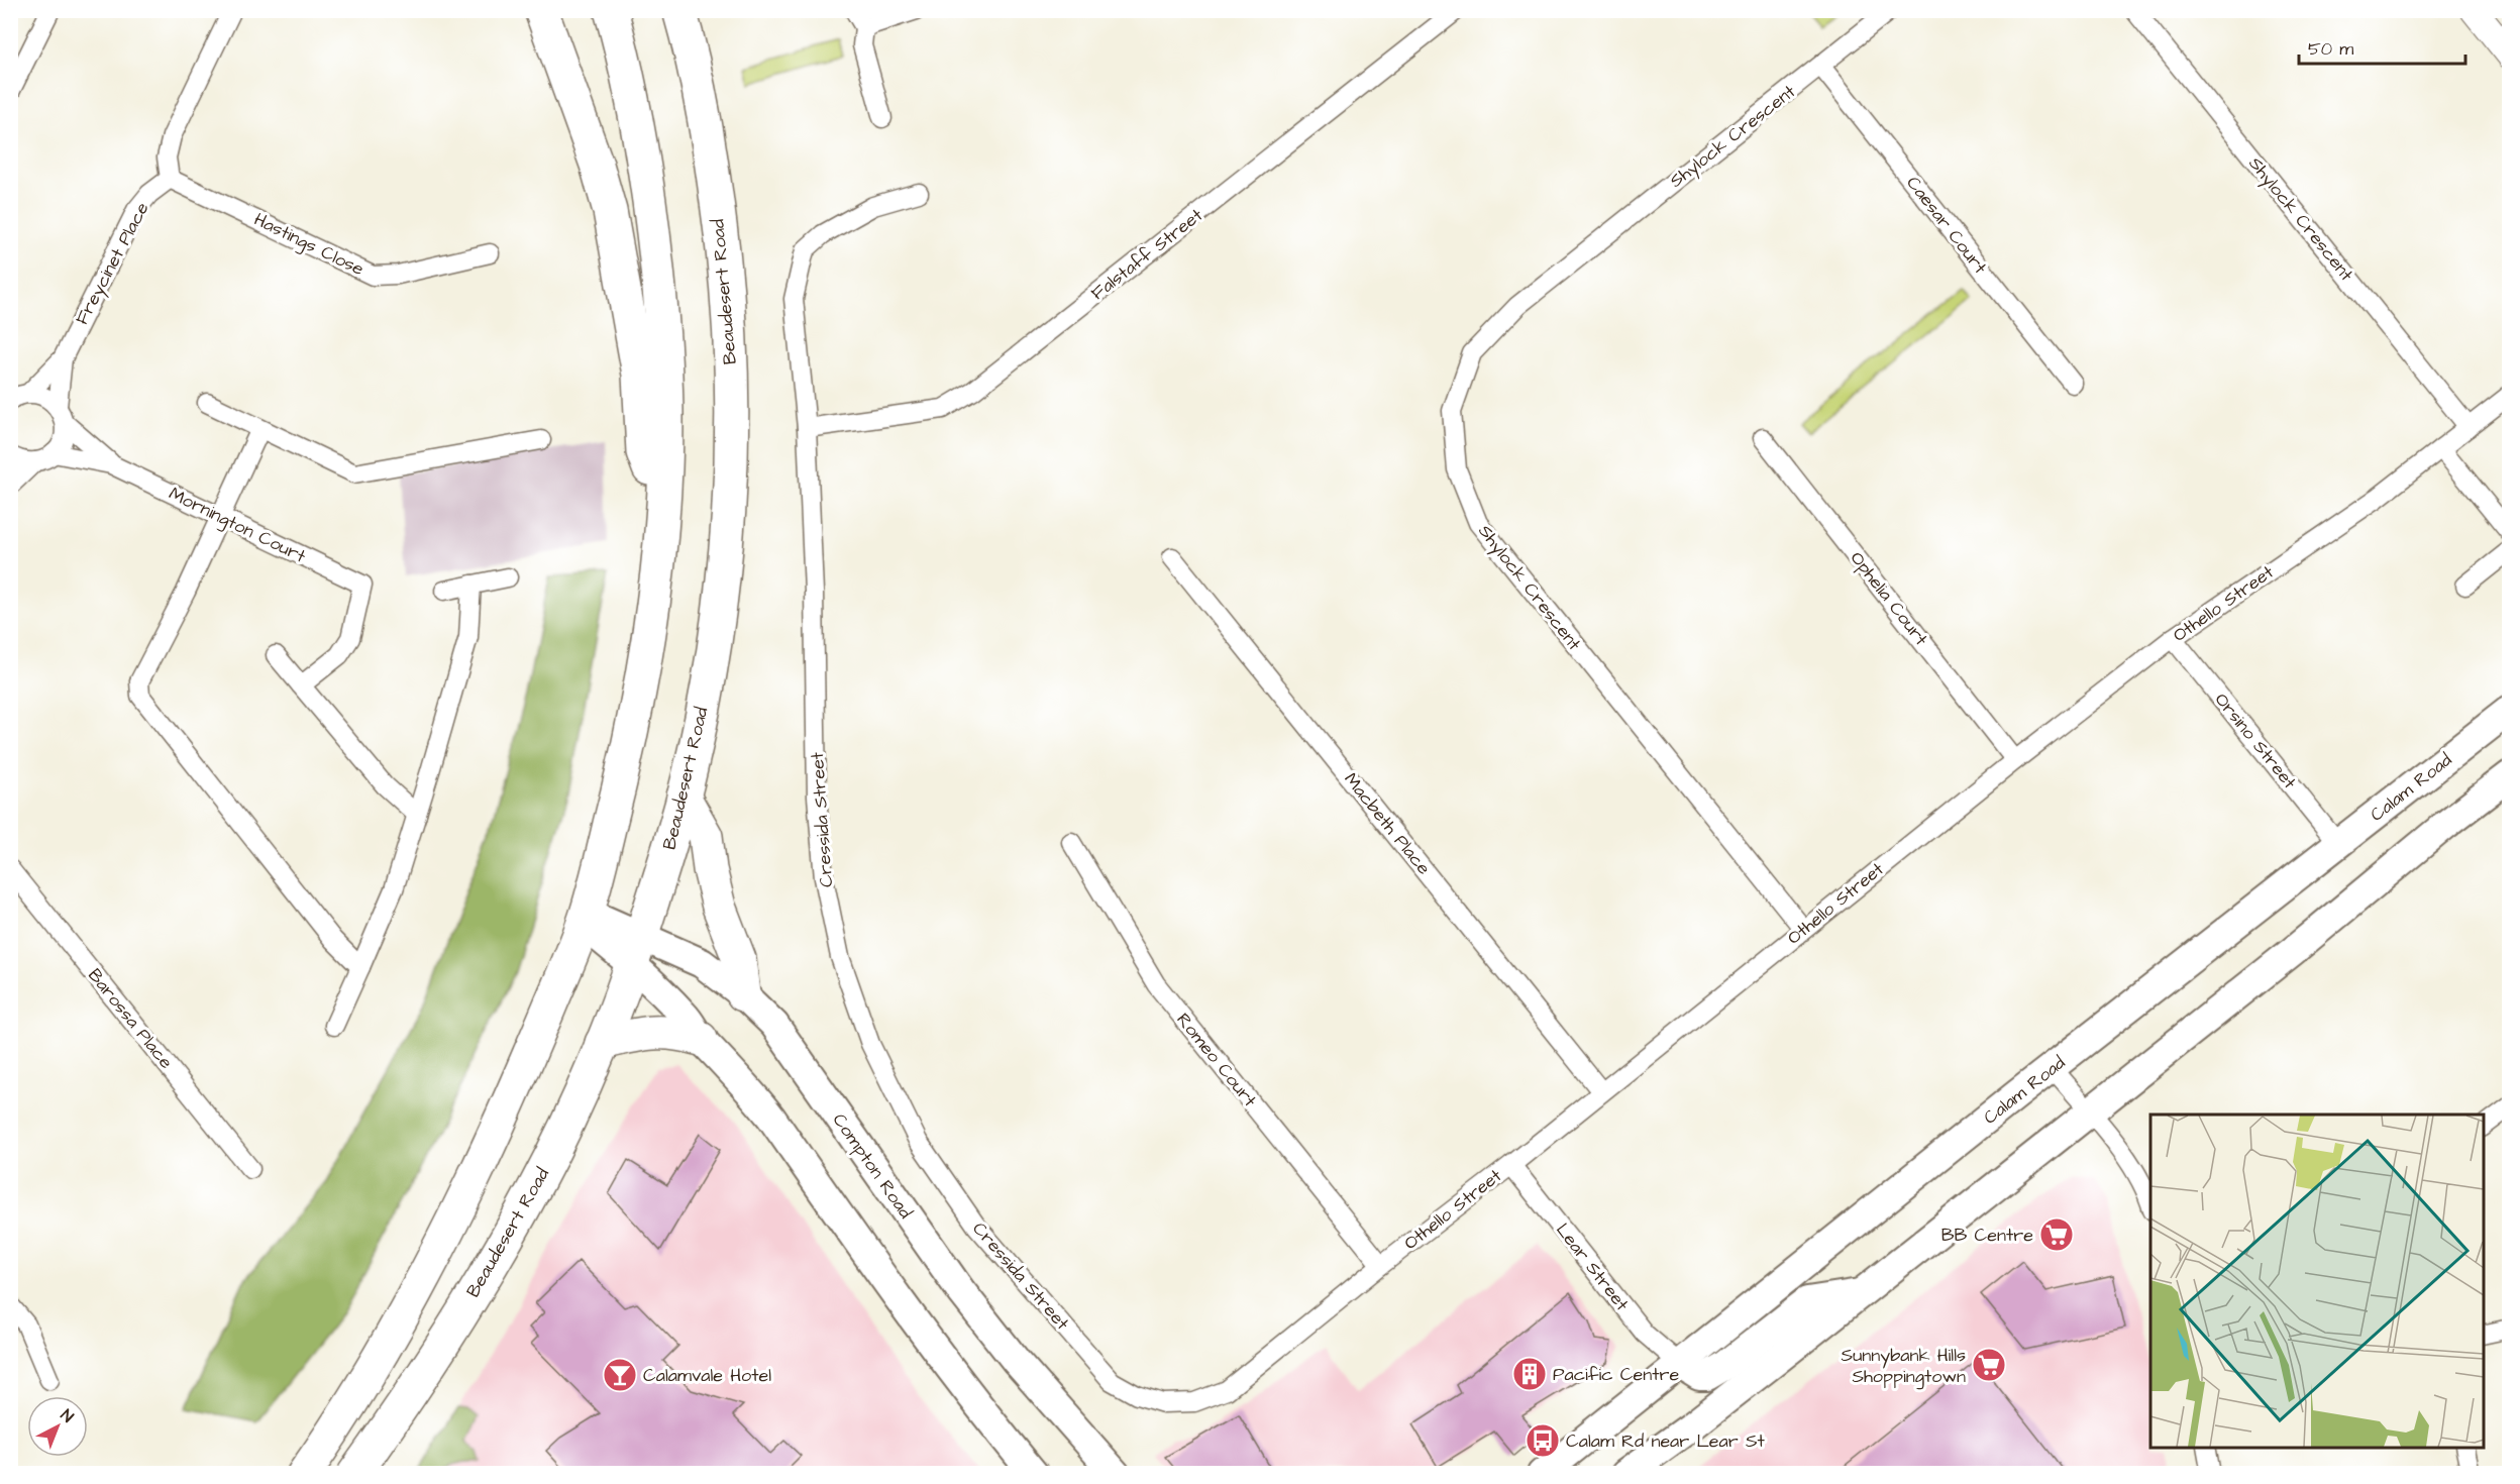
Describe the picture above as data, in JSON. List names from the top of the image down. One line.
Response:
{"streets":{"highway":["Beaudesert Road"],"main road":["Calam Road","Compton Road"],"street":["Shylock Crescent","Caesar Court","Hastings Close","Falstaff Street","Freycinet Place","Mornington Court","Ophelia Court","Othello Street","Orsino Street","Cressida Street","Macbeth Place","Barossa Place","Romeo Court","Lear Street"]},"crossings":[["Shylock Crescent","Caesar Court"],["Shylock Crescent","Othello Street"],["Hastings Close","Freycinet Place"],["Falstaff Street","Cressida Street"],["Freycinet Place","Mornington Court"],["Beaudesert Road","Compton Road"],["Ophelia Court","Othello Street"],["Othello Street","Orsino Street"],["Othello Street","Cressida Street"],["Othello Street","Macbeth Place"],["Othello Street","Romeo Court"],["Othello Street","Lear Street"],["Orsino Street","Calam Road"],["Calam Road","Lear Street"]],"places":{"supermarket":["BB Centre","Sunnybank Hills Shoppingtown"],"building":["Pacific Centre"],"bar":["Calamvale Hotel"],"bus stop":["Calam Rd near Lear St"]},"scale_bar":"50 m","north":"top right"}
